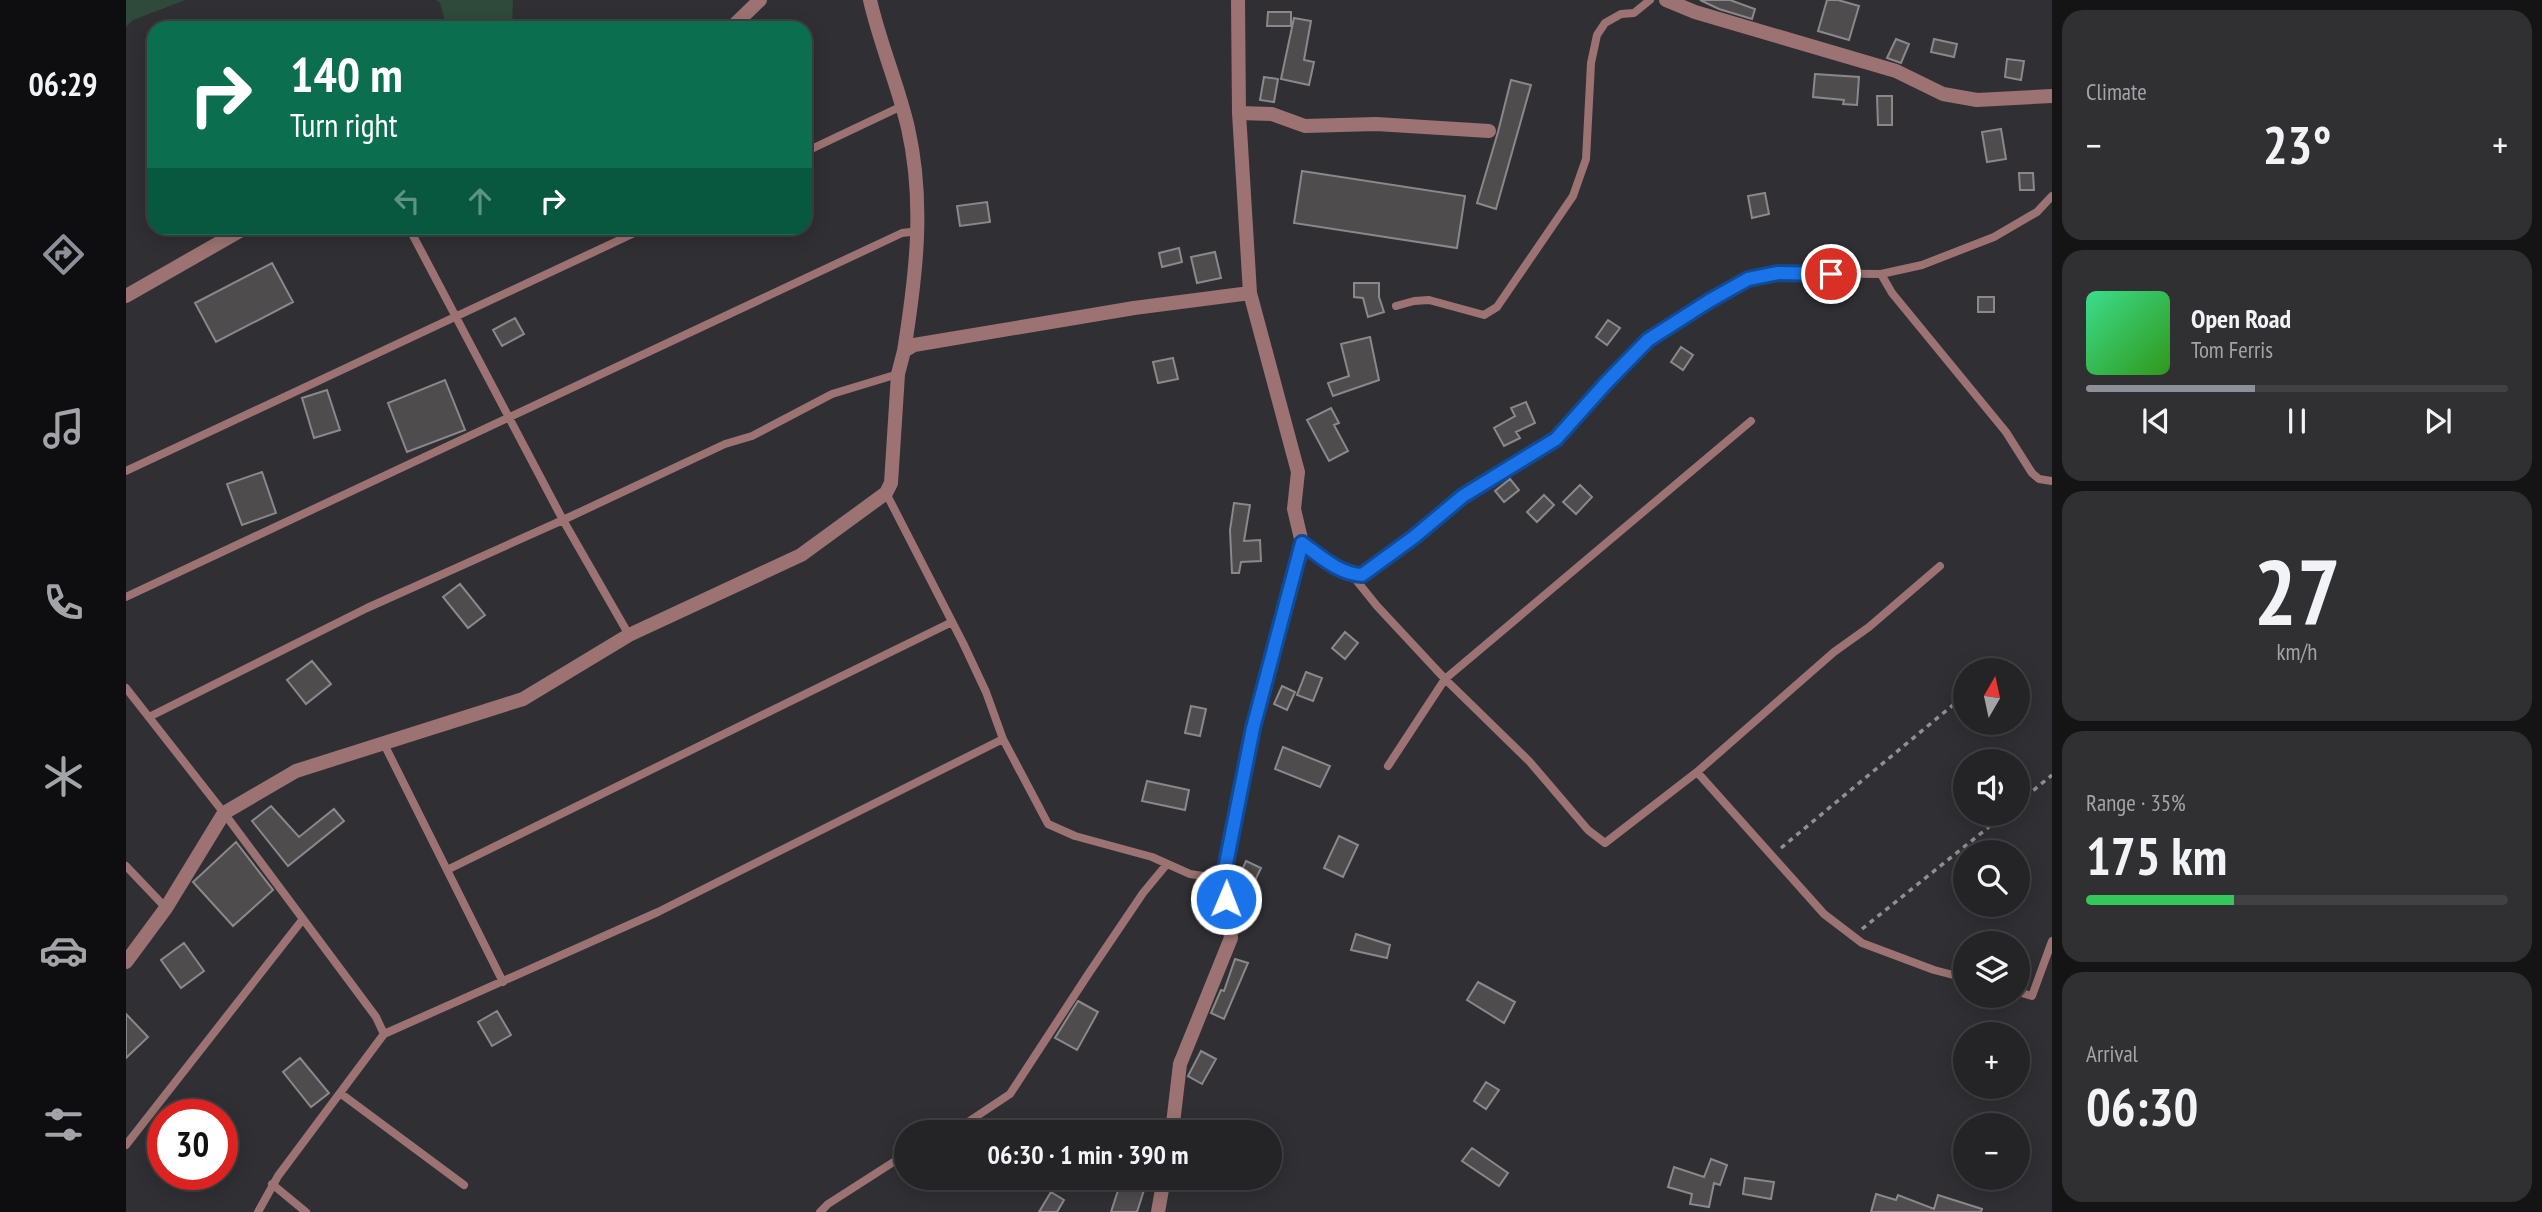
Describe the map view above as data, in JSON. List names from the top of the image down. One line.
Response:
{"north":"top","page":{"tabs":"06:29","tile":["Climate",["27","km/h"],["Range · 35%","175 km"],["Arrival","06:30"]],"turn":["140 m","Turn right"],"heat":["−","23°","+"],"song":["Open Road","Tom Ferris"],"map_buttons":["+","−"],"limit":"30","trip":"06:30 · 1 min · 390 m"}}
